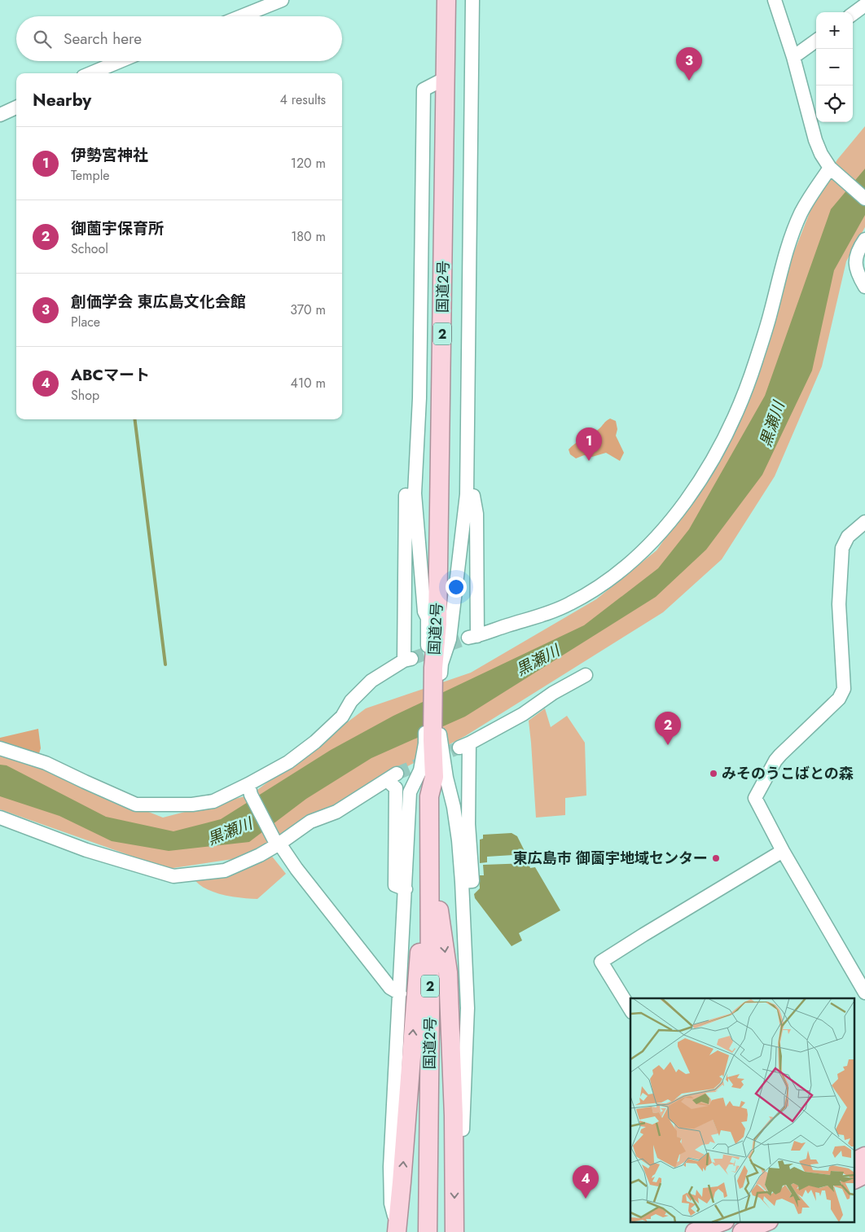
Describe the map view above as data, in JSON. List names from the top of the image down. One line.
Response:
{"streets":{"highway":["国道2号","2"]},"water":["黒瀬川"],"places":["みそのうこばとの森","東広島市 御薗宇地域センター"],"page":{"map_buttons":["+","−"],"search":"Search here","pins":["3","1","2","4"],"heading":["Nearby","4 results"],"list":[{"mark":"1","name":"伊勢宮神社","note":"Temple","value":"120 m"},{"mark":"2","name":"御薗宇保育所","note":"School","value":"180 m"},{"mark":"3","name":"創価学会 東広島文化会館","note":"Place","value":"370 m"},{"mark":"4","name":"ABCマート","note":"Shop","value":"410 m"}]}}
